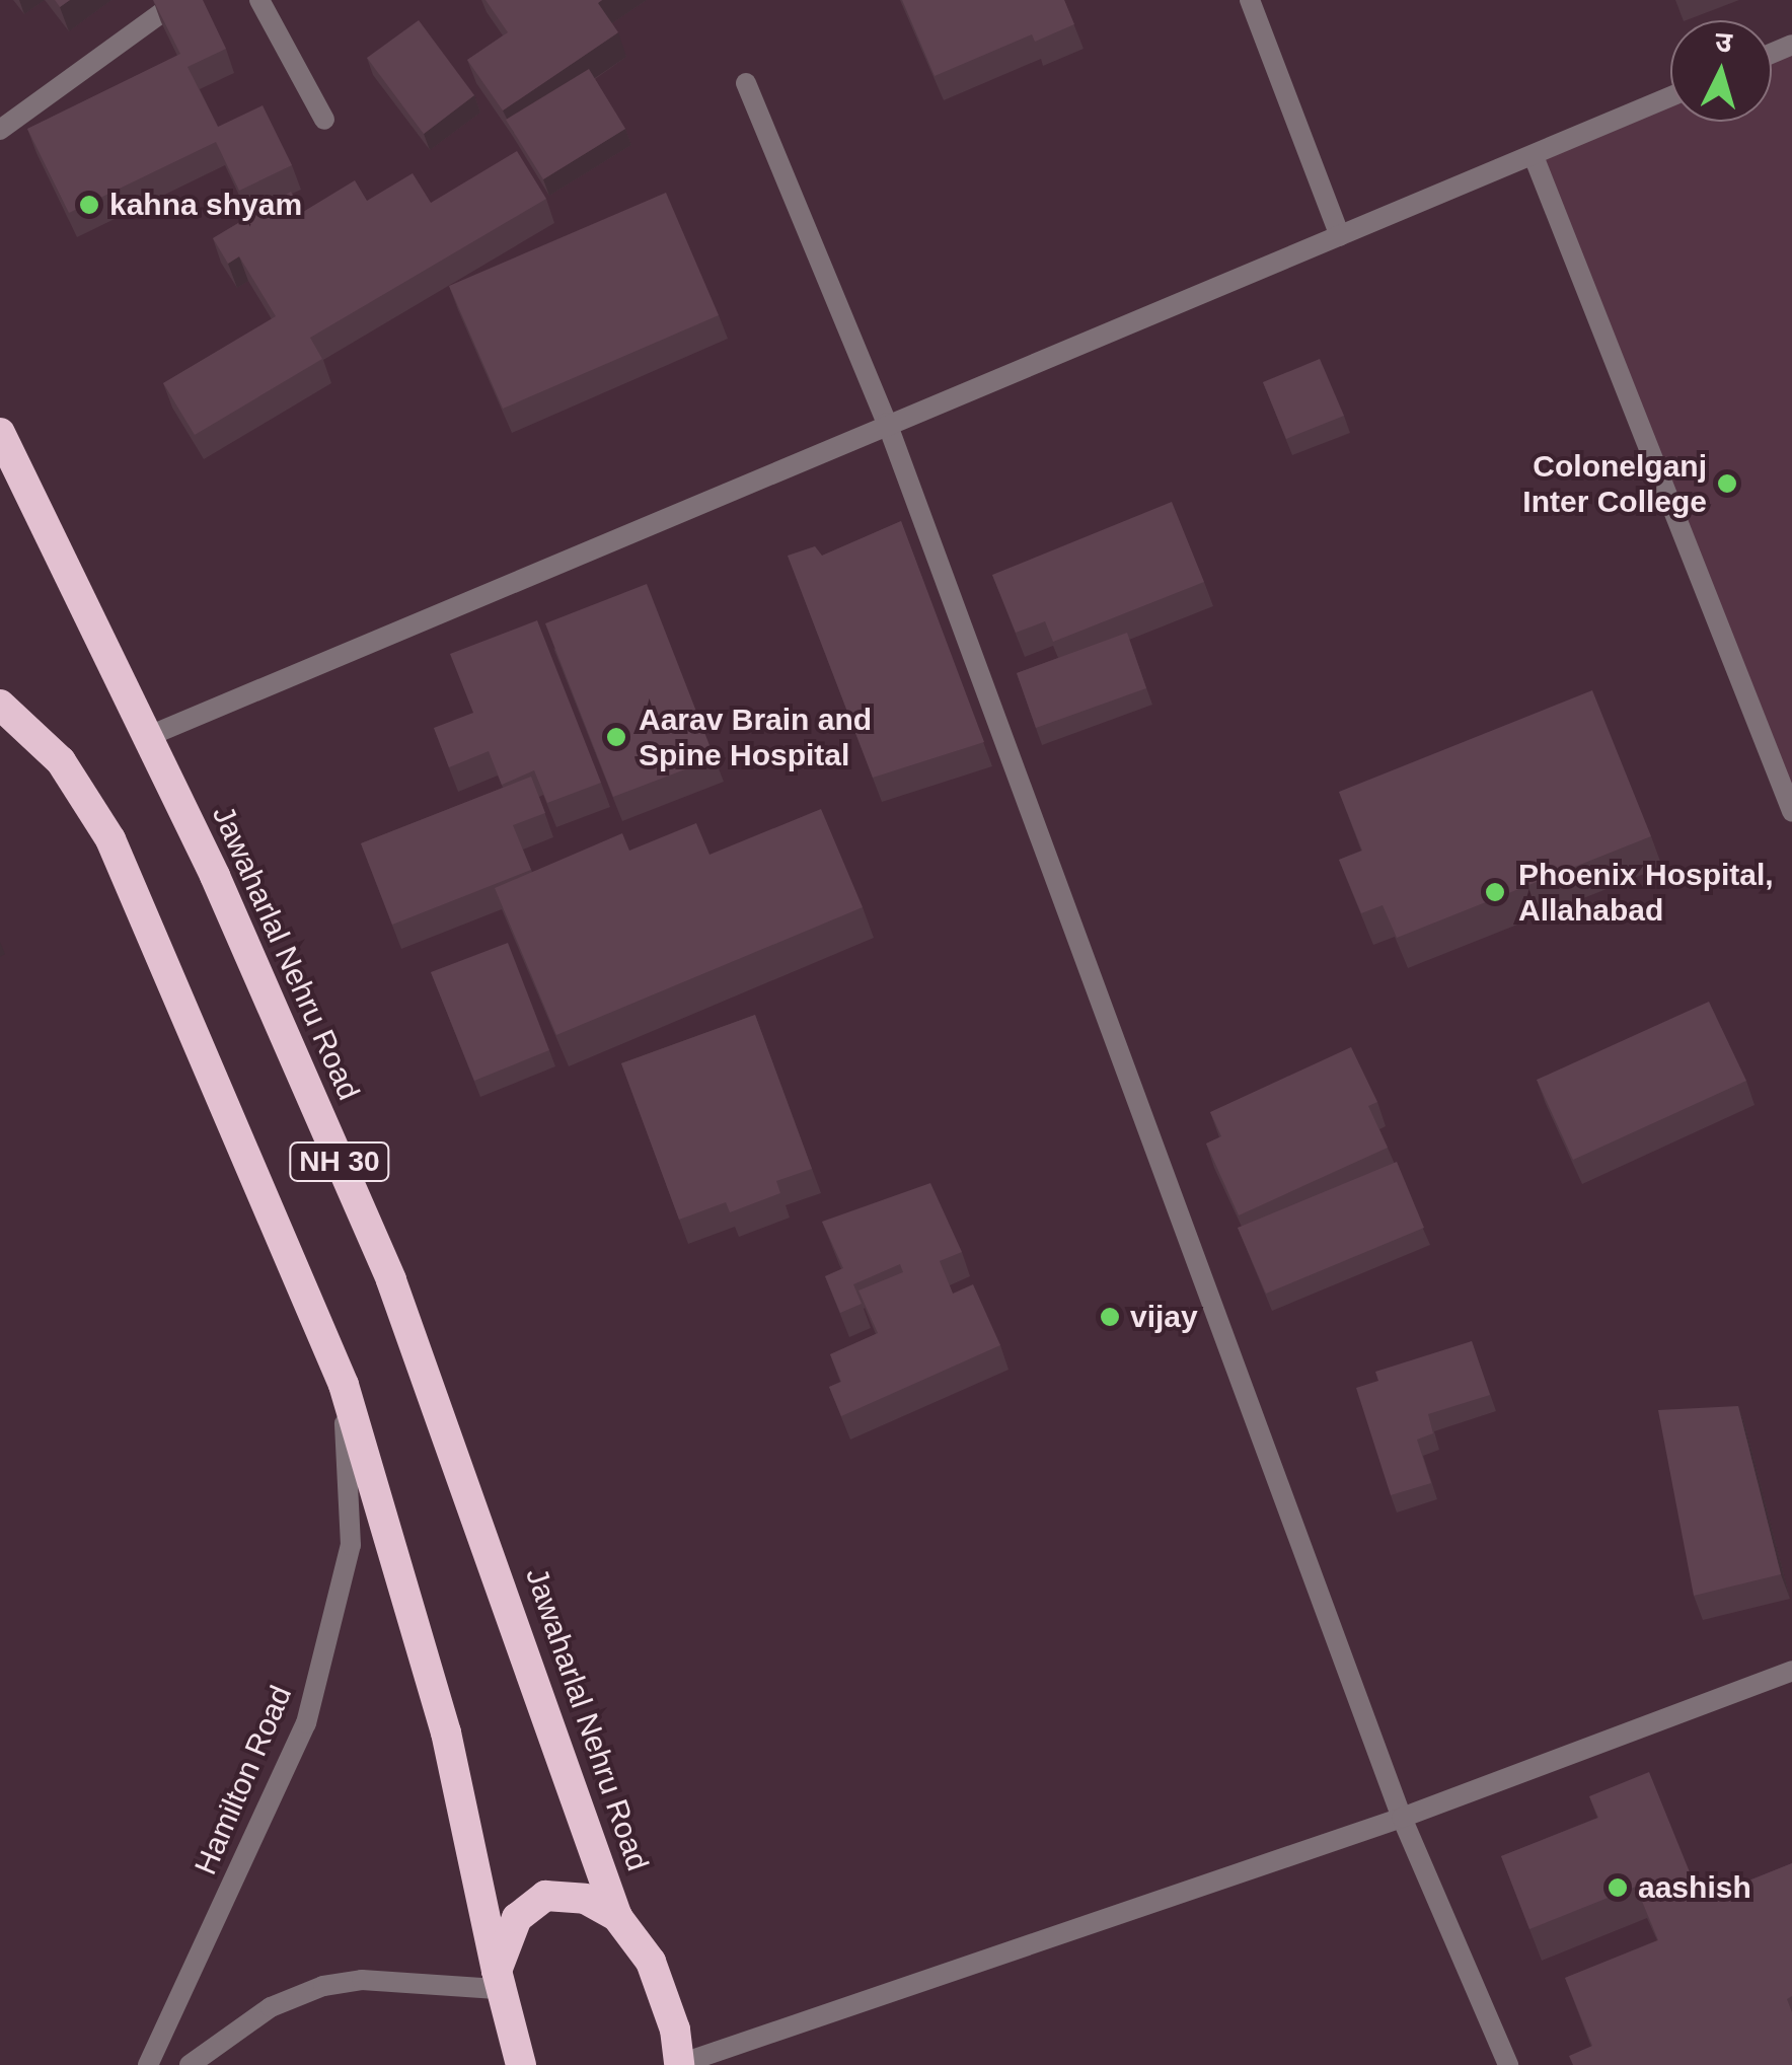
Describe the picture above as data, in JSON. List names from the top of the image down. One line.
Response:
{"streets":{"highway":["Jawaharlal Nehru Road","NH 30"],"street":["Hamilton Road"]},"crossings":[["Jawaharlal Nehru Road","NH 30"],["NH 30","Hamilton Road"]],"places":["kahna shyam","Colonelganj Inter College","Aarav Brain and Spine Hospital","Phoenix Hospital, Allahabad","vijay","aashish"],"north":"top"}
